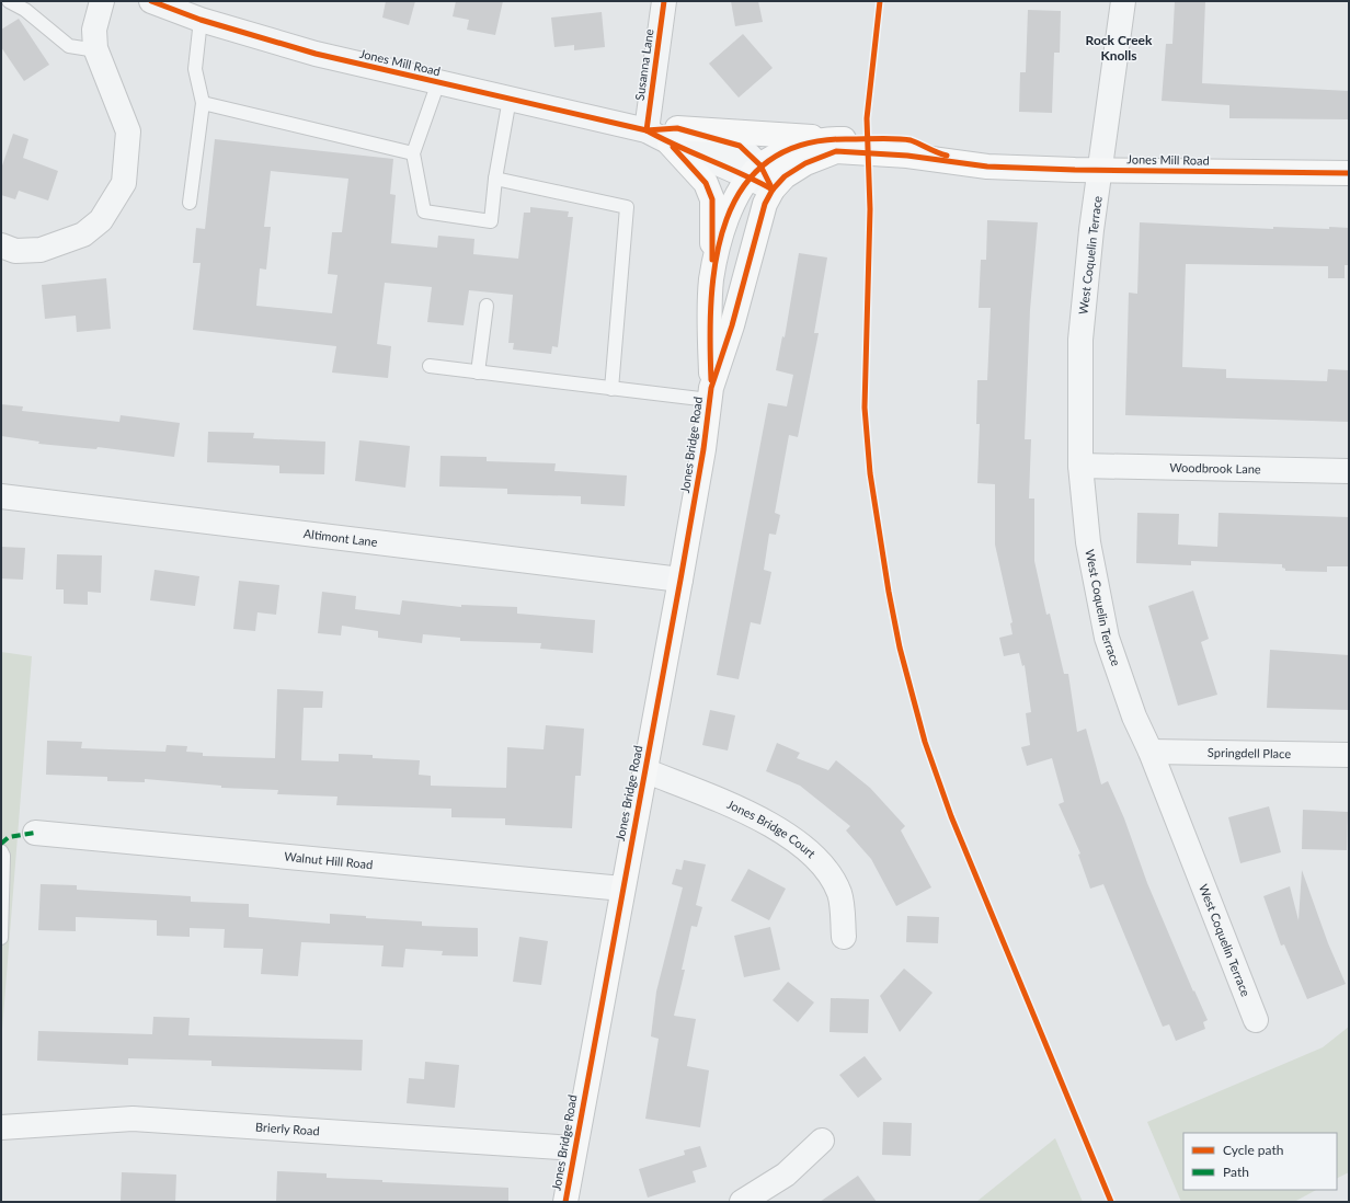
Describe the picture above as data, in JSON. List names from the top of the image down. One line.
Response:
{"streets":{"main road":["Jones Mill Road","Jones Bridge Road"],"street":["Susanna Lane","West Coquelin Terrace","Woodbrook Lane","Altimont Lane","Springdell Place","Jones Bridge Court","Walnut Hill Road","Brierly Road"]},"crossings":[["Jones Mill Road","Susanna Lane"],["Jones Mill Road","West Coquelin Terrace"],["Jones Mill Road","Jones Bridge Road"],["West Coquelin Terrace","Woodbrook Lane"],["West Coquelin Terrace","Springdell Place"],["Jones Bridge Road","Altimont Lane"],["Jones Bridge Road","Jones Bridge Court"],["Jones Bridge Road","Walnut Hill Road"],["Jones Bridge Road","Brierly Road"]],"districts":["Rock Creek Knolls"],"legend":["Cycle path","Path"]}
